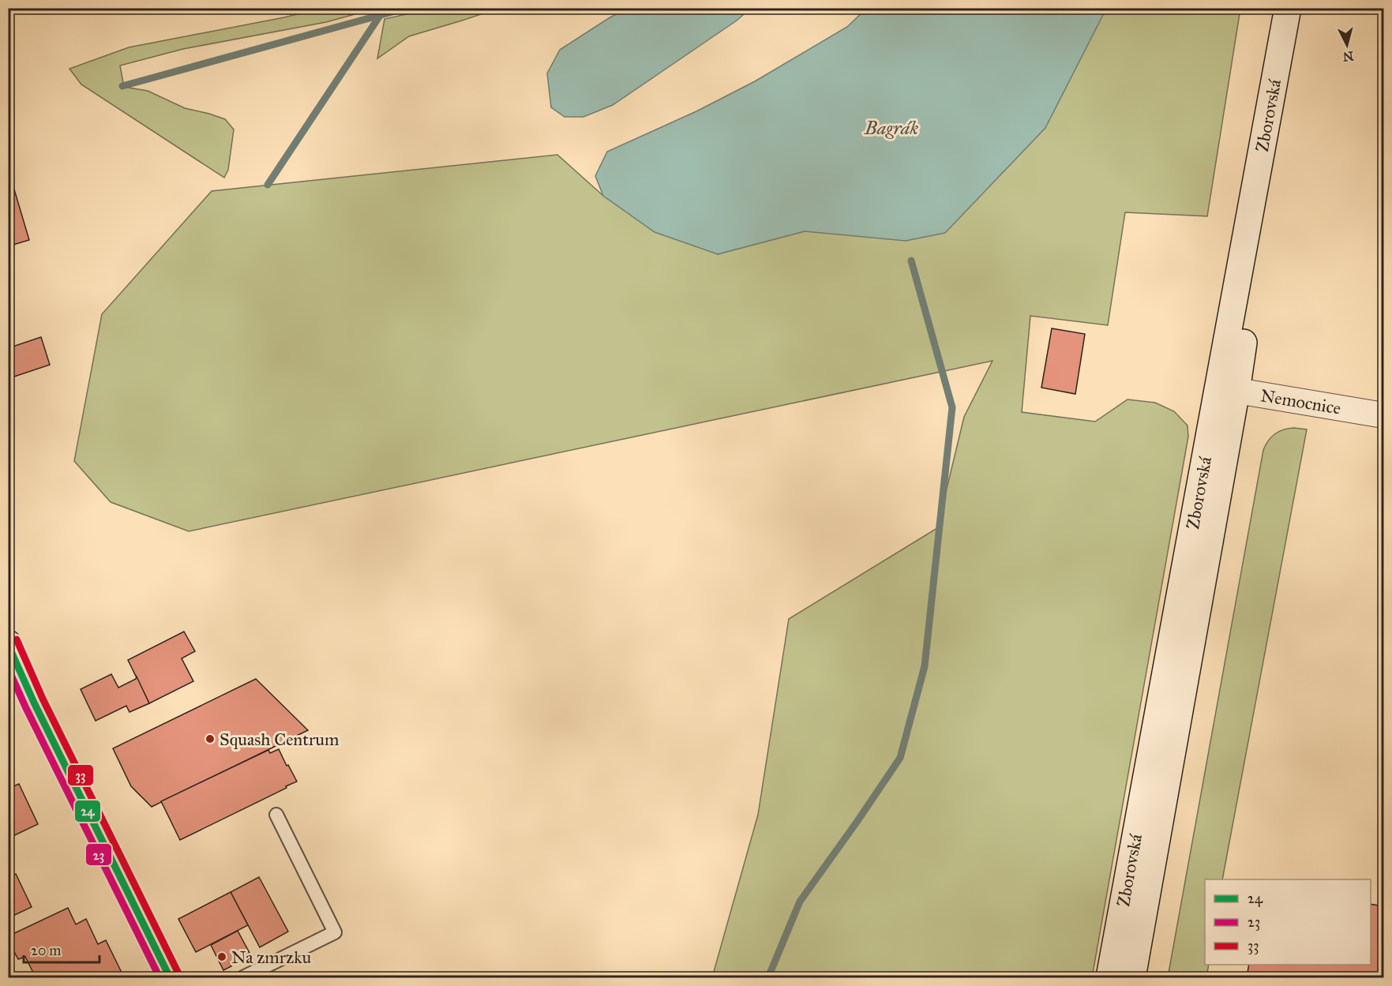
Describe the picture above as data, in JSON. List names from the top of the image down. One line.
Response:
{"streets":{"street":["Zborovská","Nemocnice"]},"crossings":[["Zborovská","Nemocnice"]],"water":["Bagrák"],"places":["Squash Centrum","Na zmrzku"],"lines":["transit line 33","transit line 24","transit line 23"],"legend":["24","23","33"],"scale_bar":"20 m","north":"bottom"}
